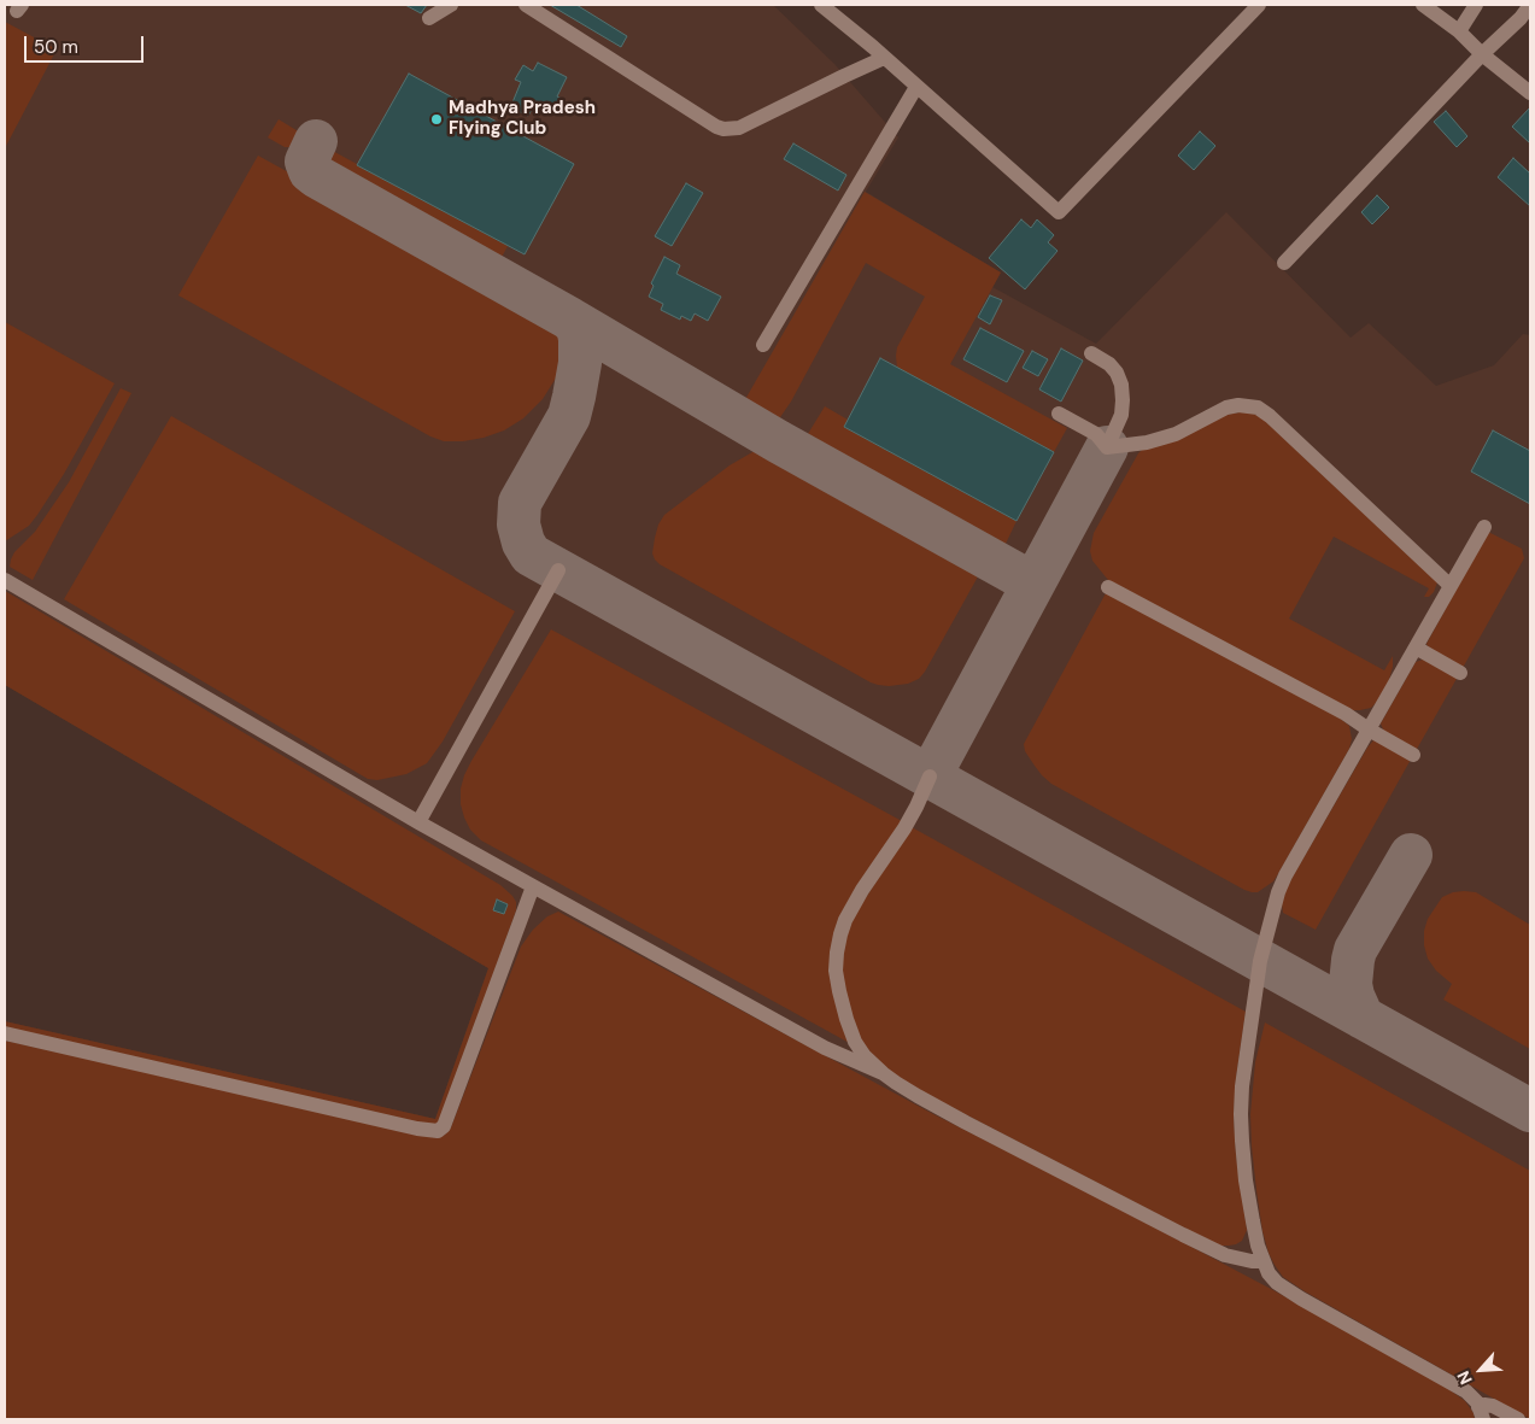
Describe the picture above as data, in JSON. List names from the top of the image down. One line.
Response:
{"places":["Madhya Pradesh Flying Club"],"scale_bar":"50 m","north":"bottom left"}
